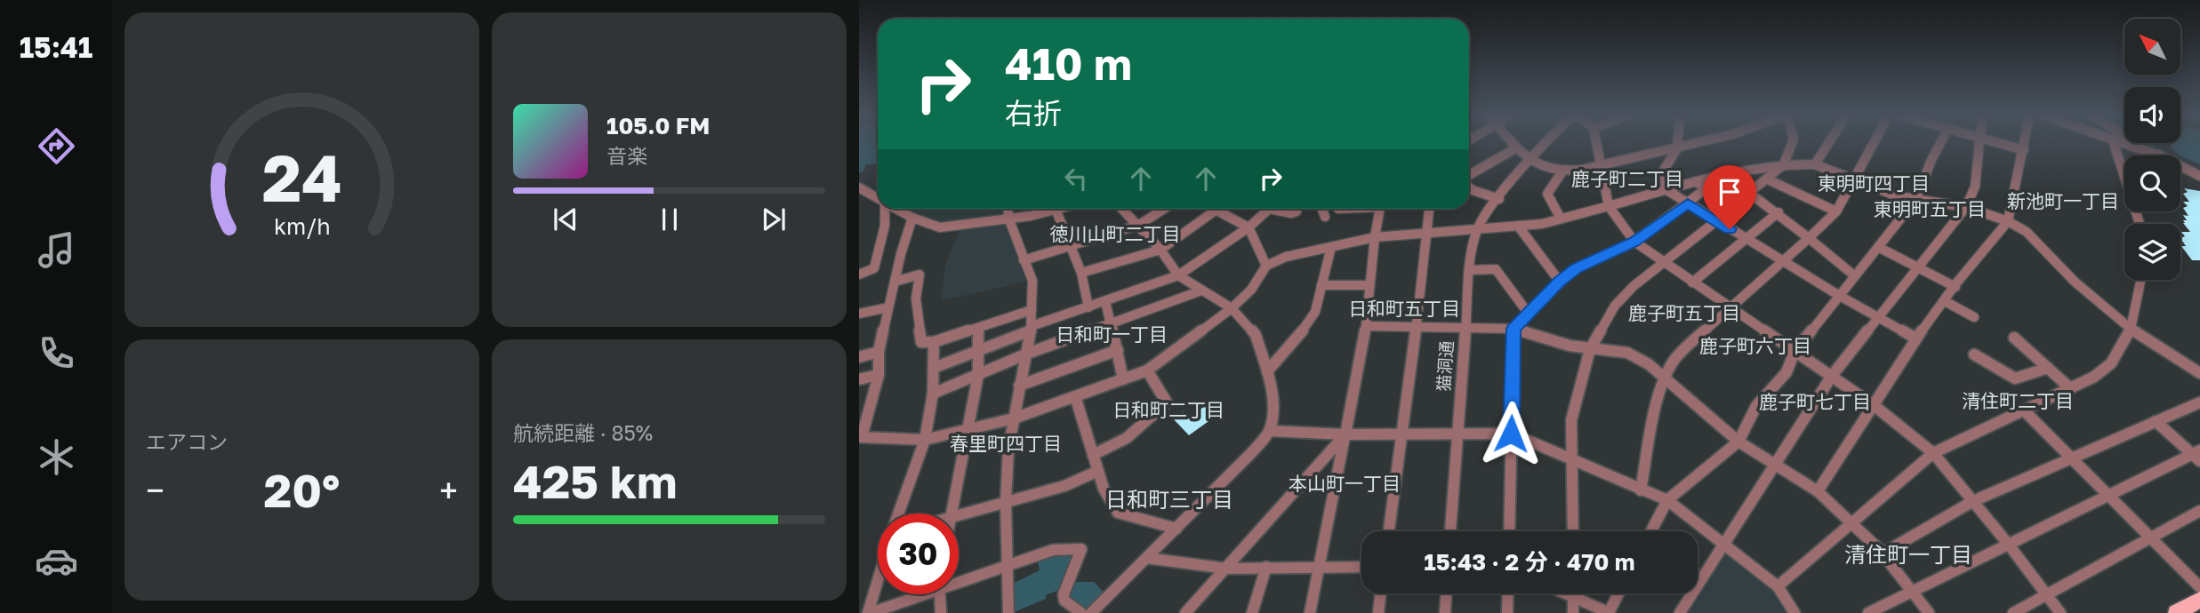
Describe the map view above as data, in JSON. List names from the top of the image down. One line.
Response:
{"streets":{"street":["猫洞通"]},"districts":["鹿子町二丁目","東明町四丁目","新池町一丁目","東明町五丁目","徳川山町二丁目","日和町五丁目","鹿子町五丁目","日和町一丁目","鹿子町六丁目","清住町二丁目","鹿子町七丁目","日和町二丁目","春里町四丁目","本山町一丁目","日和町三丁目","清住町一丁目"],"north":"top left","page":{"tabs":"15:41","turn":["410 m","右折"],"song":["105.0 FM","音楽"],"tile":["エアコン",["航続距離 · 85%","425 km"]],"heat":["−","20°","+"],"limit":"30","trip":"15:43 · 2 分 · 470 m","gauge":["24","km/h"]}}
